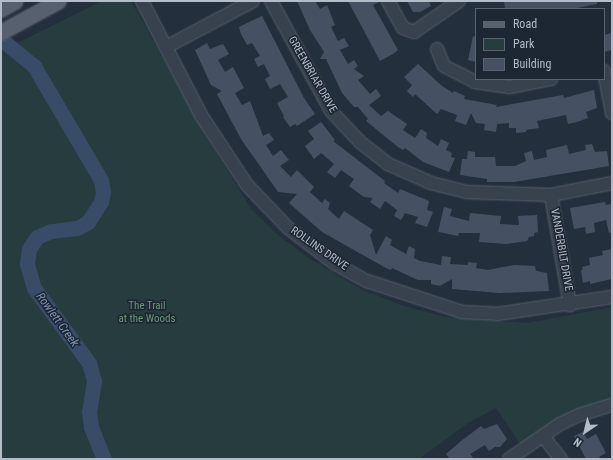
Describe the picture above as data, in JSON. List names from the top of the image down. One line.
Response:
{"streets":{"street":["GREENBRIAR DRIVE","ROLLINS DRIVE","VANDERBILT DRIVE"]},"crossings":[["GREENBRIAR DRIVE","VANDERBILT DRIVE"],["ROLLINS DRIVE","VANDERBILT DRIVE"]],"water":["Rowlett Creek"],"parks":["The Trail at the Woods"],"legend":["Road","Park","Building"],"north":"bottom left"}
